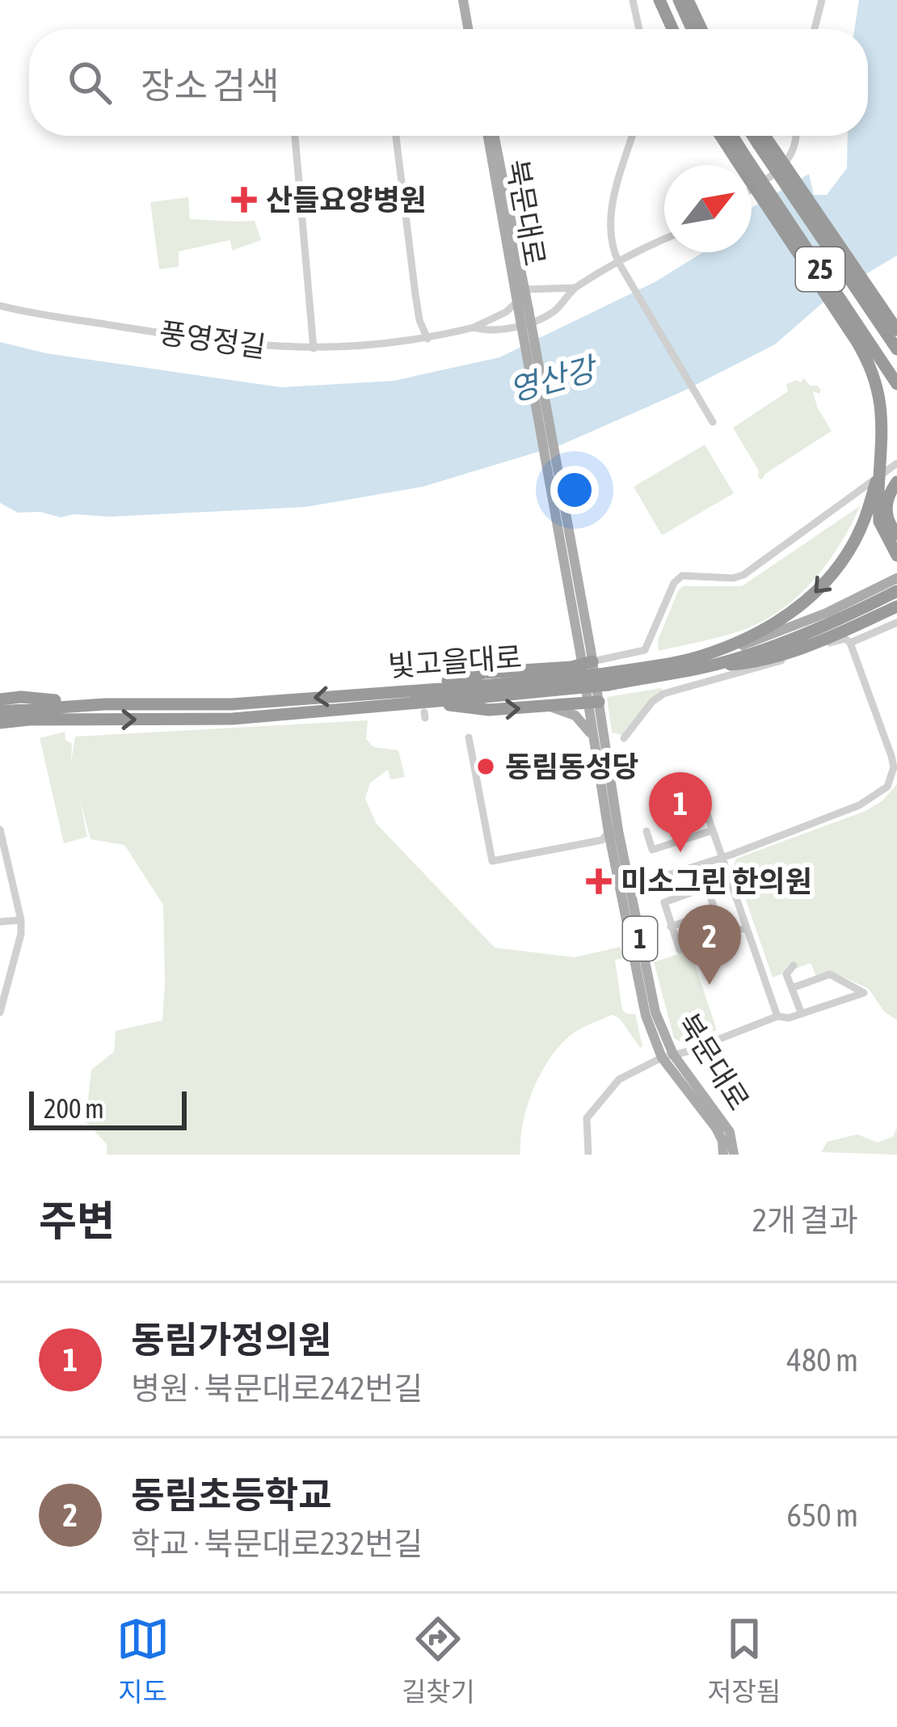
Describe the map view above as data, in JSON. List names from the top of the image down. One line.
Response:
{"streets":{"highway":["25","빛고을대로"],"main road":["북문대로","1"],"street":["풍영정길"]},"crossings":[["북문대로","1"]],"water":["영산강"],"places":{"health":["산들요양병원","미소그린 한의원"],"other":["동림동성당"]},"scale_bar":"200 m","north":"top right","page":{"search":"장소 검색","pins":["1","2"],"scale":"200 m","heading":["주변","2개 결과"],"list":[{"mark":"1","name":"동림가정의원","note":"병원 · 북문대로242번길","value":"480 m"},{"mark":"2","name":"동림초등학교","note":"학교 · 북문대로232번길","value":"650 m"}],"nav":["지도","길찾기","저장됨"]}}
